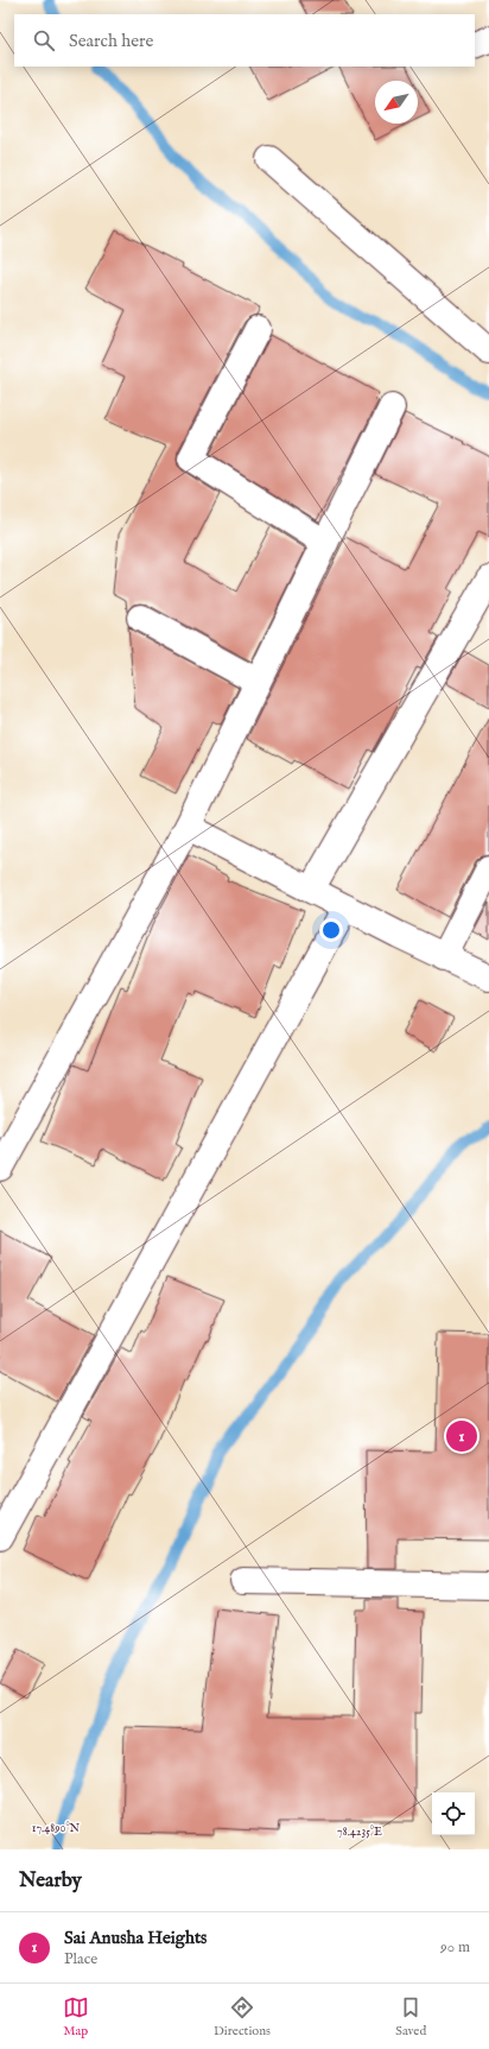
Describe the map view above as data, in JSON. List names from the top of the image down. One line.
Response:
{"north":"bottom left","page":{"search":"Search here","pins":"1","heading":"Nearby","list":[{"mark":"1","name":"Sai Anusha Heights","note":"Place","value":"90 m"}],"nav":["Map","Directions","Saved"]},"coordinates":["17.4890°N","78.4235°E"]}
